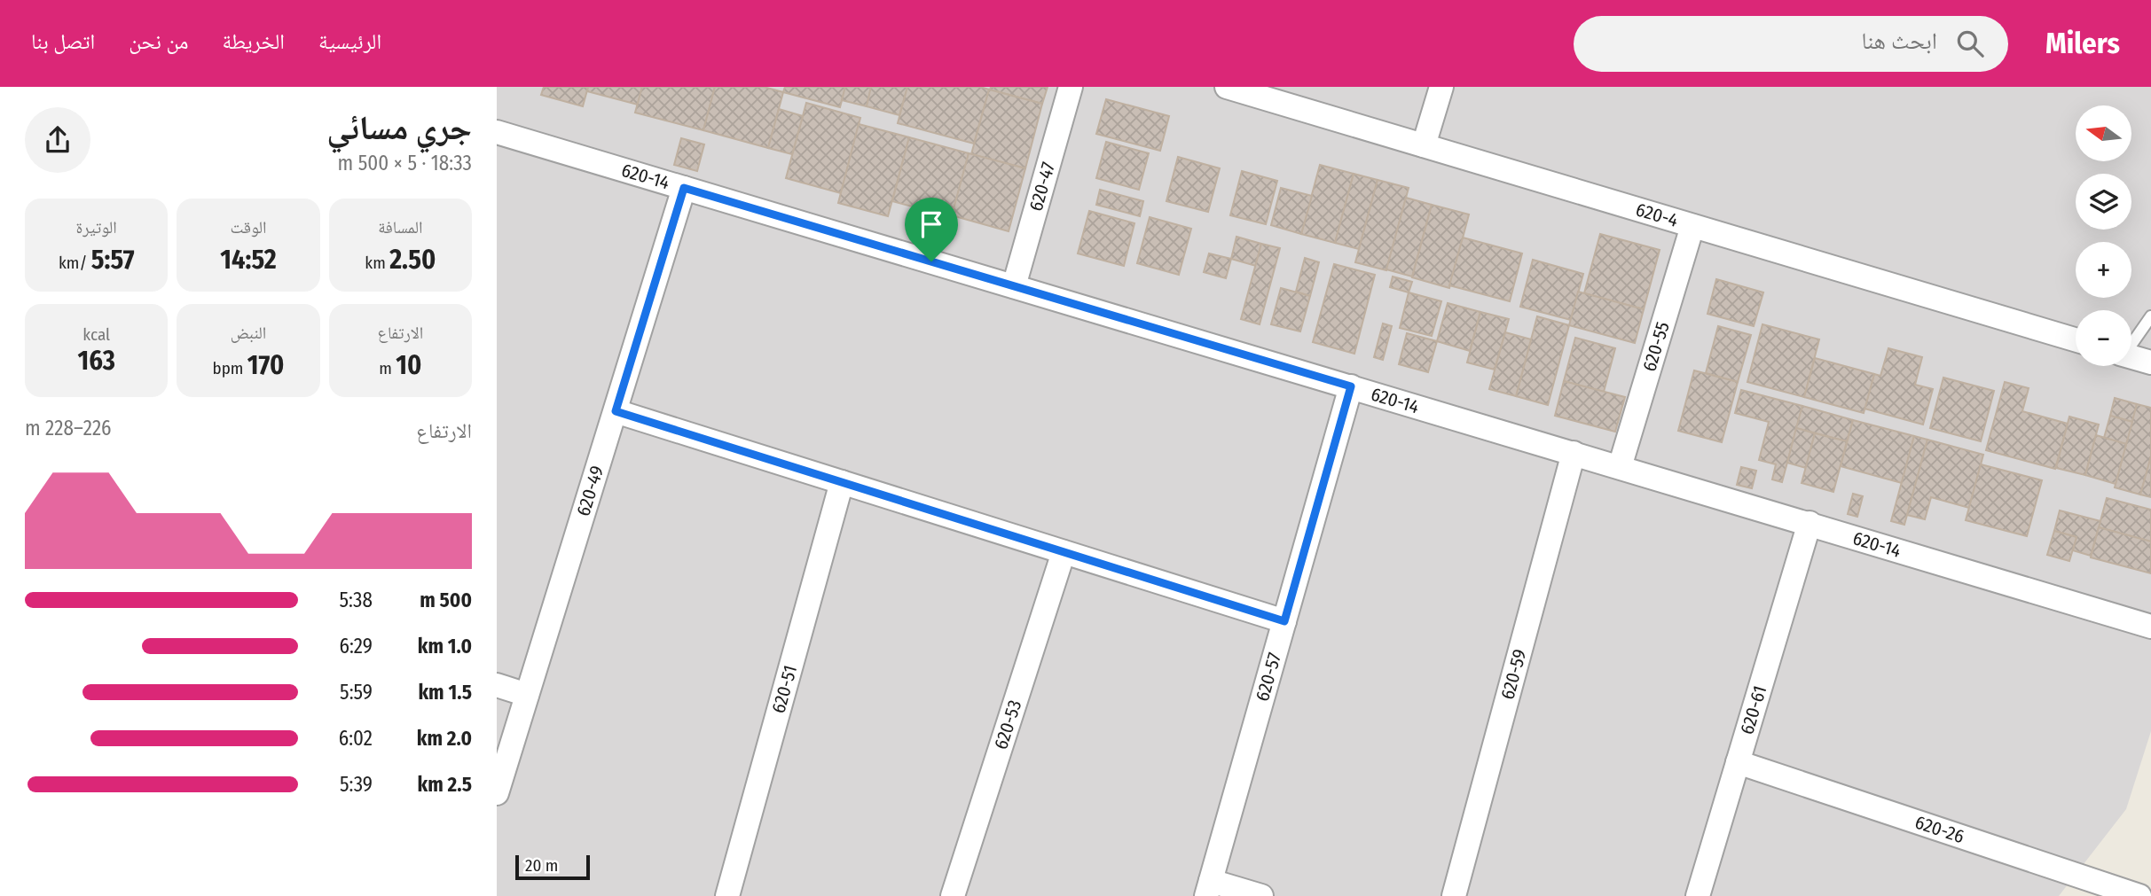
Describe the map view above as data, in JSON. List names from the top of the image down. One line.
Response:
{"streets":{"street":["620-14","620-47","620-4","620-55","620-49","620-59","620-57","620-51","620-61","620-53","620-26"]},"crossings":[["620-14","620-47"],["620-14","620-55"],["620-14","620-49"],["620-14","620-59"],["620-14","620-57"],["620-14","620-61"],["620-4","620-55"],["620-61","620-26"]],"scale_bar":"20 m","north":"left","page":{"header":"Milers","search":"ابحث هنا","nav":["الرئيسية","الخريطة","من نحن","اتصل بنا"],"heading":["جري مسائي","18:33 · 5 × 500 m"],"map_buttons":["+","−"],"stats":[["المسافة","2.50 km"],["الوقت","14:52"],["الوتيرة","5:57 /km"],["الارتفاع","10 m"],["النبض","170 bpm"],["kcal","163"]],"chart":["الارتفاع","226–228 m"],"list":[{"name":"500 m","note":"5:38"},{"name":"1.0 km","note":"6:29"},{"name":"1.5 km","note":"5:59"},{"name":"2.0 km","note":"6:02"},{"name":"2.5 km","note":"5:39"}],"scale":"20 m"}}
